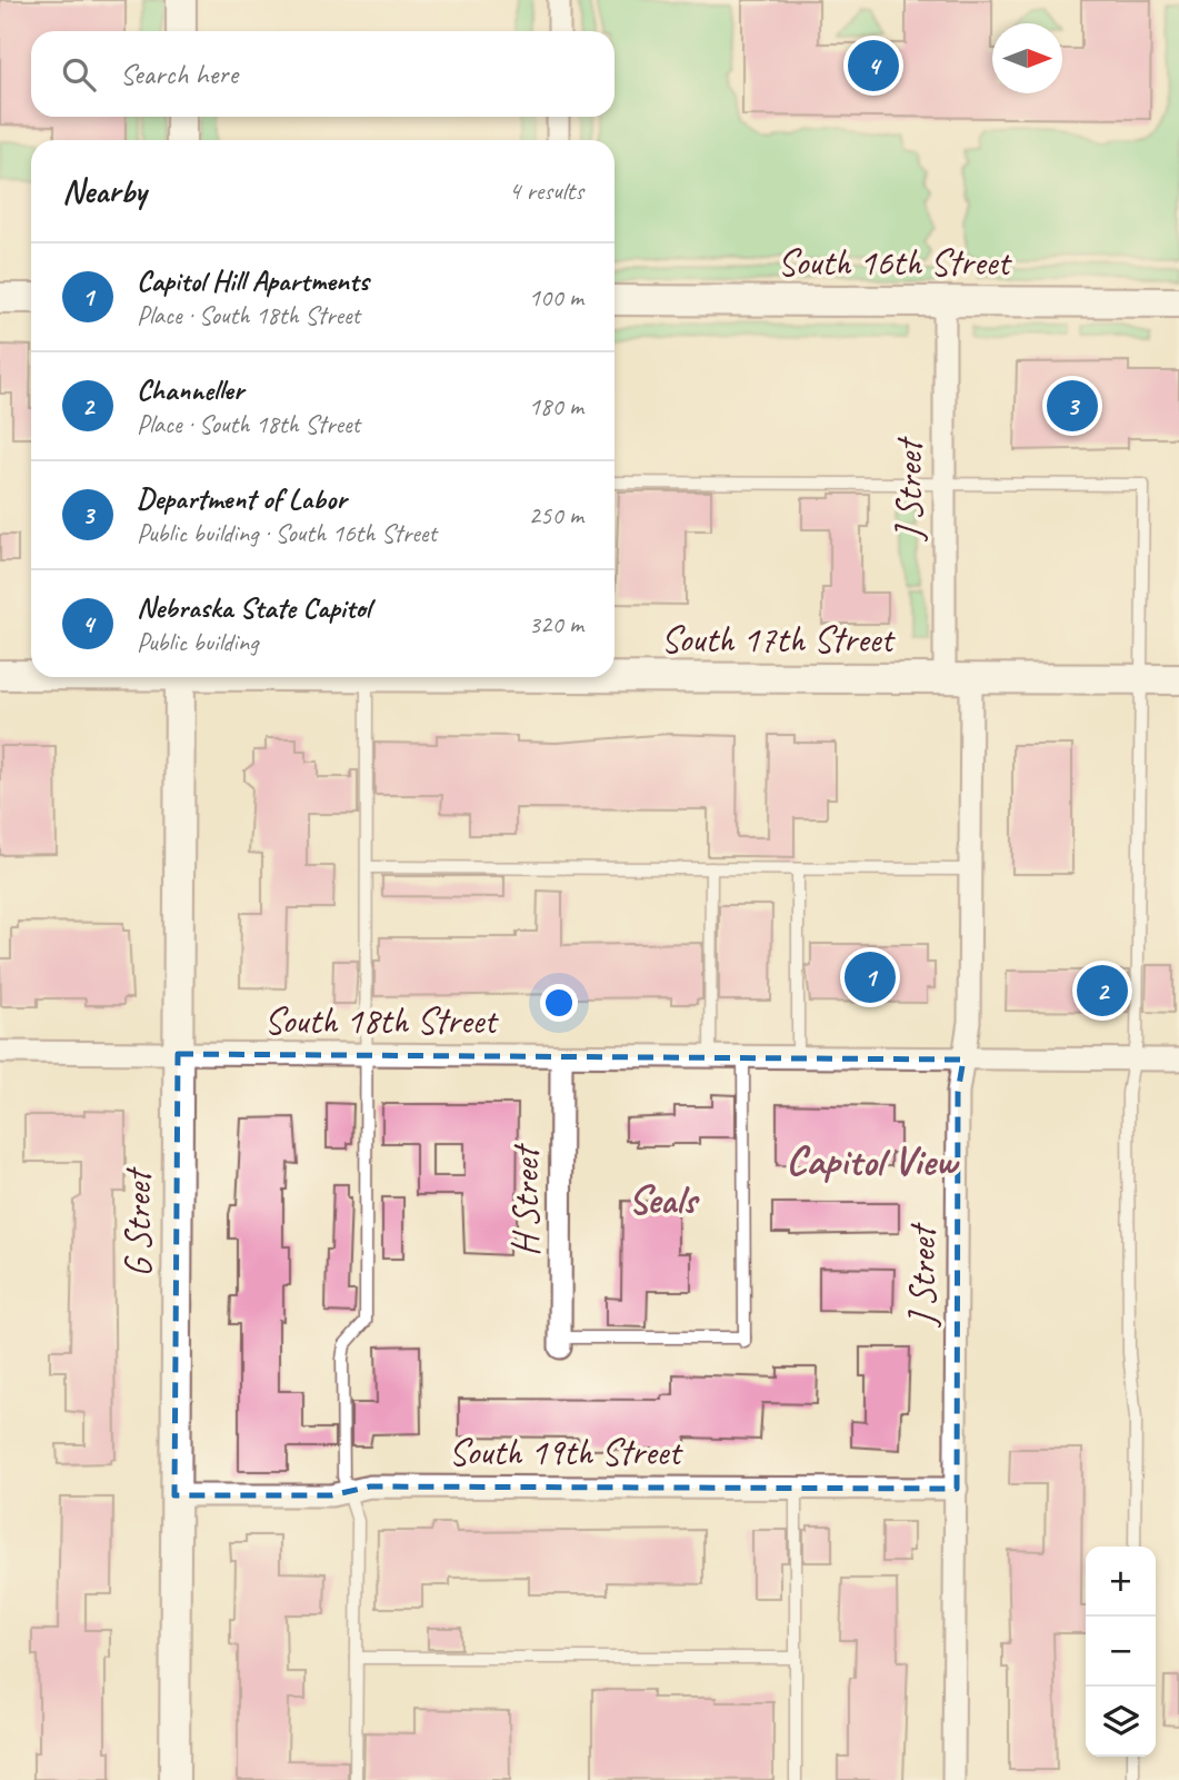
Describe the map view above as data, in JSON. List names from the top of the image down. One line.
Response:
{"streets":{"main road":["South 16th Street","South 17th Street","G Street"],"street":["J Street","South 18th Street","H Street","South 19th Street"]},"crossings":[["South 16th Street","J Street"],["J Street","South 17th Street"],["J Street","South 18th Street"],["J Street","South 19th Street"],["South 18th Street","H Street"],["South 18th Street","G Street"],["G Street","South 19th Street"]],"districts":["Capitol View","Seals"],"north":"right","page":{"search":"Search here","pins":["4","3","1","2"],"heading":["Nearby","4 results"],"list":[{"mark":"1","name":"Capitol Hill Apartments","note":"Place · South 18th Street","value":"100 m"},{"mark":"2","name":"Channeller","note":"Place · South 18th Street","value":"180 m"},{"mark":"3","name":"Department of Labor","note":"Public building · South 16th Street","value":"250 m"},{"mark":"4","name":"Nebraska State Capitol","note":"Public building","value":"320 m"}],"map_buttons":["+","−"]}}
